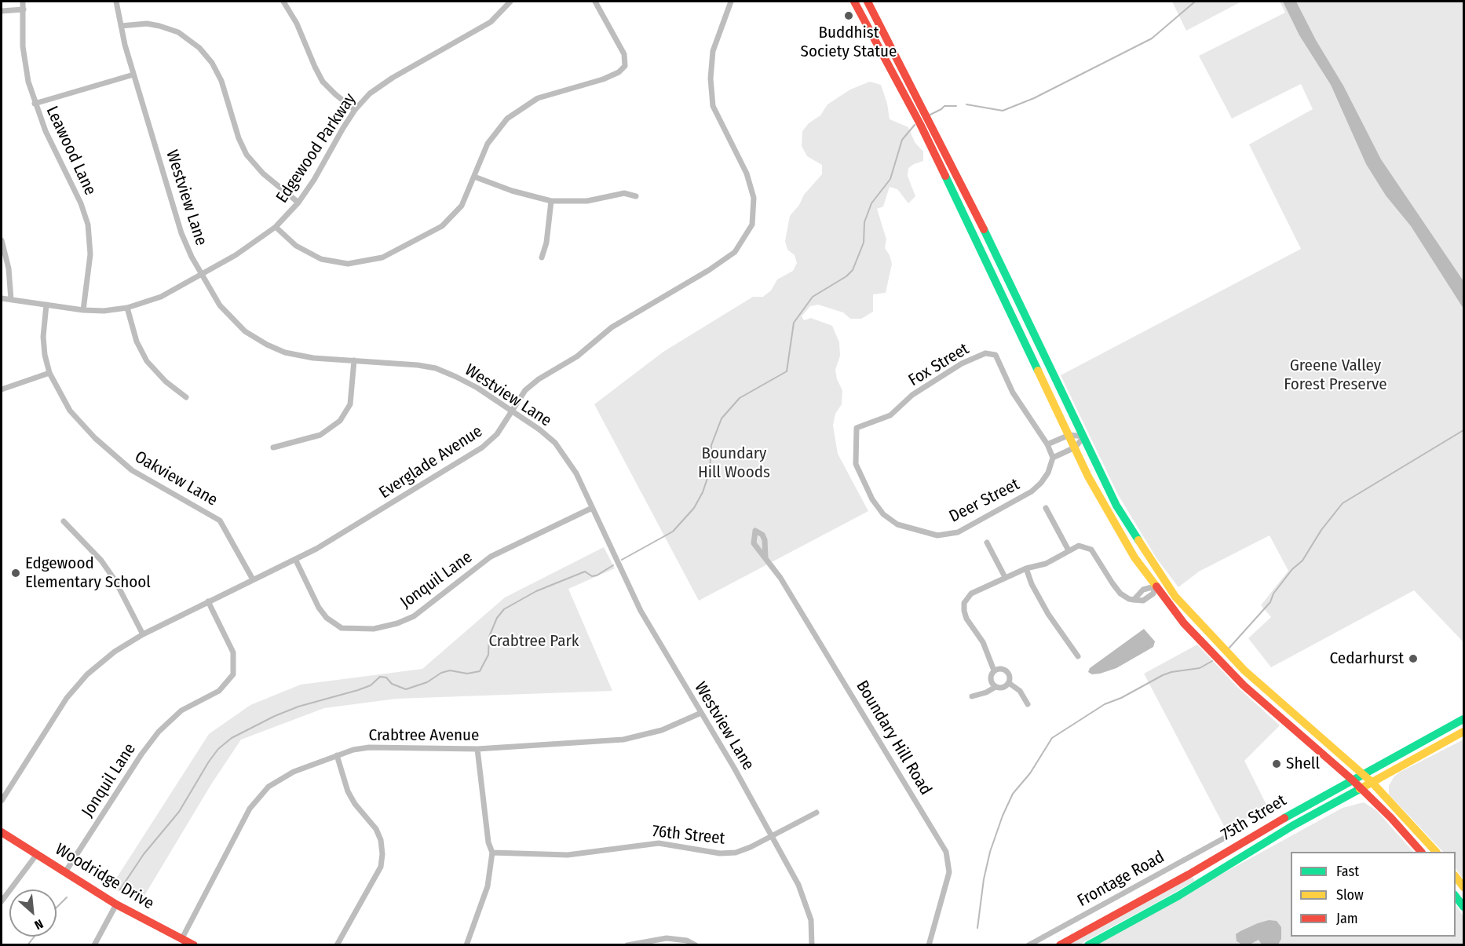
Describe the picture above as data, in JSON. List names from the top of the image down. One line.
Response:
{"streets":{"main road":["75th Street","Woodridge Drive"],"street":["Edgewood Parkway","Leawood Lane","Westview Lane","Fox Street","Everglade Avenue","Oakview Lane","Deer Street","Jonquil Lane","Crabtree Avenue","Boundary Hill Road","76th Street","Frontage Road"]},"crossings":[["Edgewood Parkway","Leawood Lane"],["Edgewood Parkway","Westview Lane"],["Edgewood Parkway","Oakview Lane"],["Westview Lane","Everglade Avenue"],["Westview Lane","Jonquil Lane"],["Westview Lane","Crabtree Avenue"],["Westview Lane","76th Street"],["Fox Street","Deer Street"],["Everglade Avenue","Oakview Lane"],["Everglade Avenue","Jonquil Lane"],["Jonquil Lane","Woodridge Drive"],["Crabtree Avenue","Woodridge Drive"]],"parks":["Greene Valley Forest Preserve","Boundary Hill Woods","Crabtree Park"],"places":["Buddhist Society Statue","Edgewood Elementary School","Cedarhurst","Shell"],"legend":["Fast","Slow","Jam"],"north":"bottom right"}
